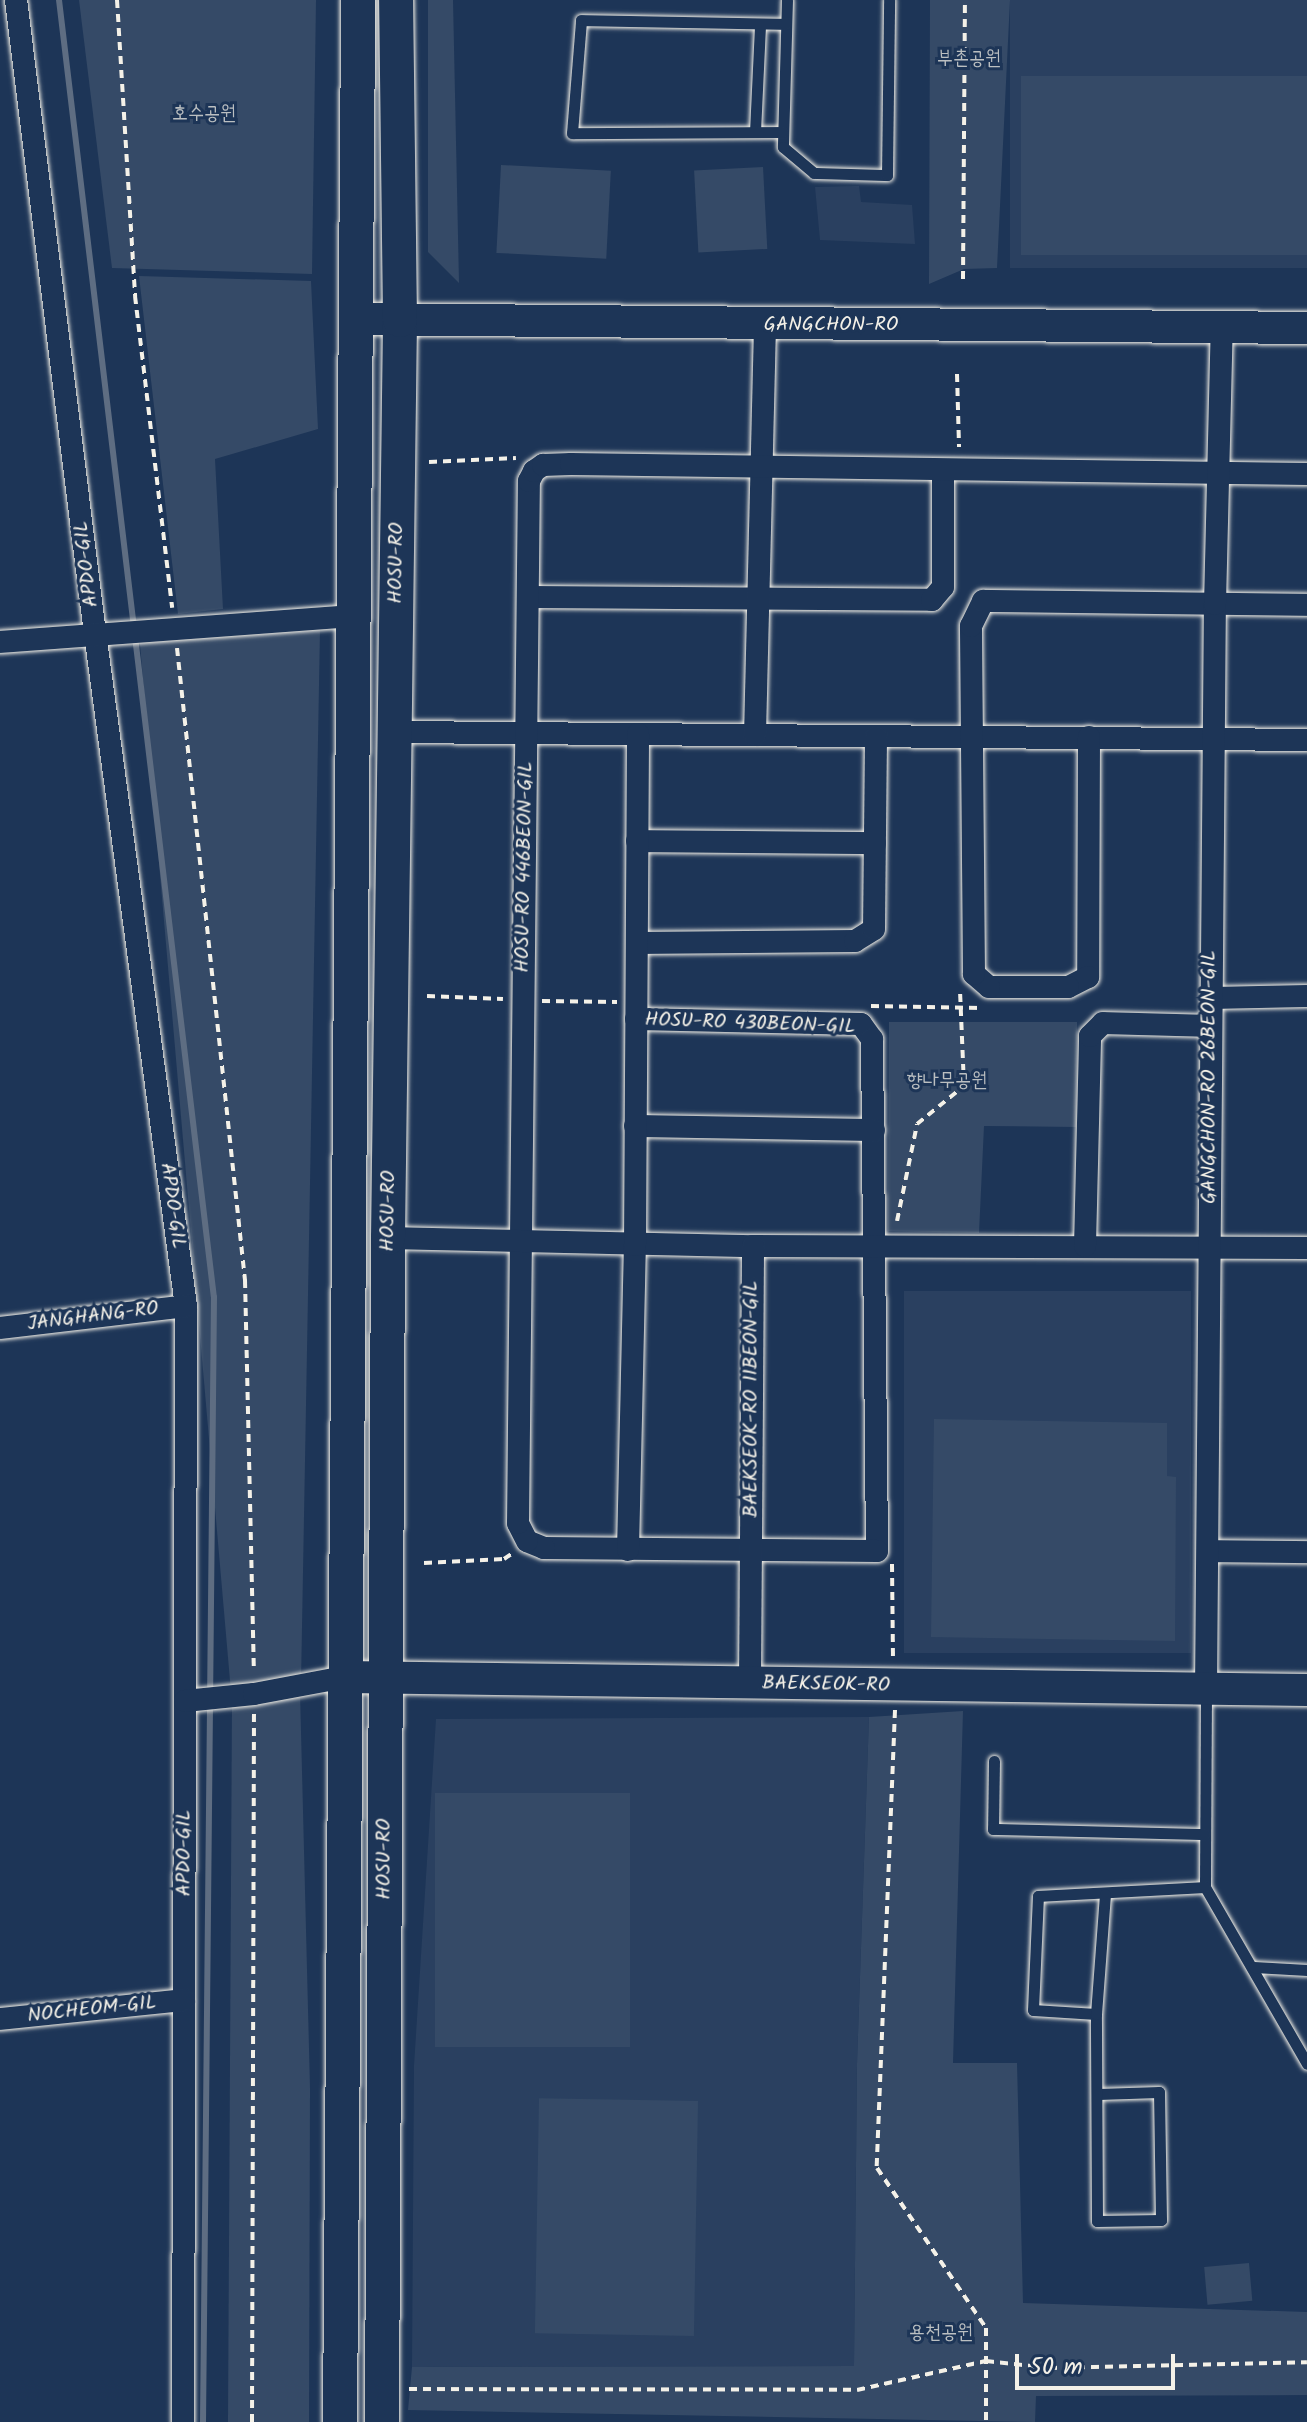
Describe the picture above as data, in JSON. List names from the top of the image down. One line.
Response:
{"streets":{"main road":["GANGCHON-RO","HOSU-RO","BAEKSEOK-RO"],"street":["APDO-GIL","HOSU-RO 446BEON-GIL","HOSU-RO 430BEON-GIL","GANGCHON-RO 26BEON-GIL","JANGHANG-RO","BAEKSEOK-RO 11BEON-GIL","NOCHEOM-GIL"]},"crossings":[["GANGCHON-RO","HOSU-RO"],["GANGCHON-RO","GANGCHON-RO 26BEON-GIL"],["HOSU-RO","HOSU-RO 446BEON-GIL"],["HOSU-RO","BAEKSEOK-RO"],["APDO-GIL","JANGHANG-RO"],["APDO-GIL","NOCHEOM-GIL"],["HOSU-RO 446BEON-GIL","GANGCHON-RO 26BEON-GIL"],["HOSU-RO 430BEON-GIL","BAEKSEOK-RO 11BEON-GIL"],["GANGCHON-RO 26BEON-GIL","BAEKSEOK-RO"],["BAEKSEOK-RO 11BEON-GIL","BAEKSEOK-RO"]],"parks":["부촌공원","호수공원","향나무공원","용천공원"],"scale_bar":"50 m"}
